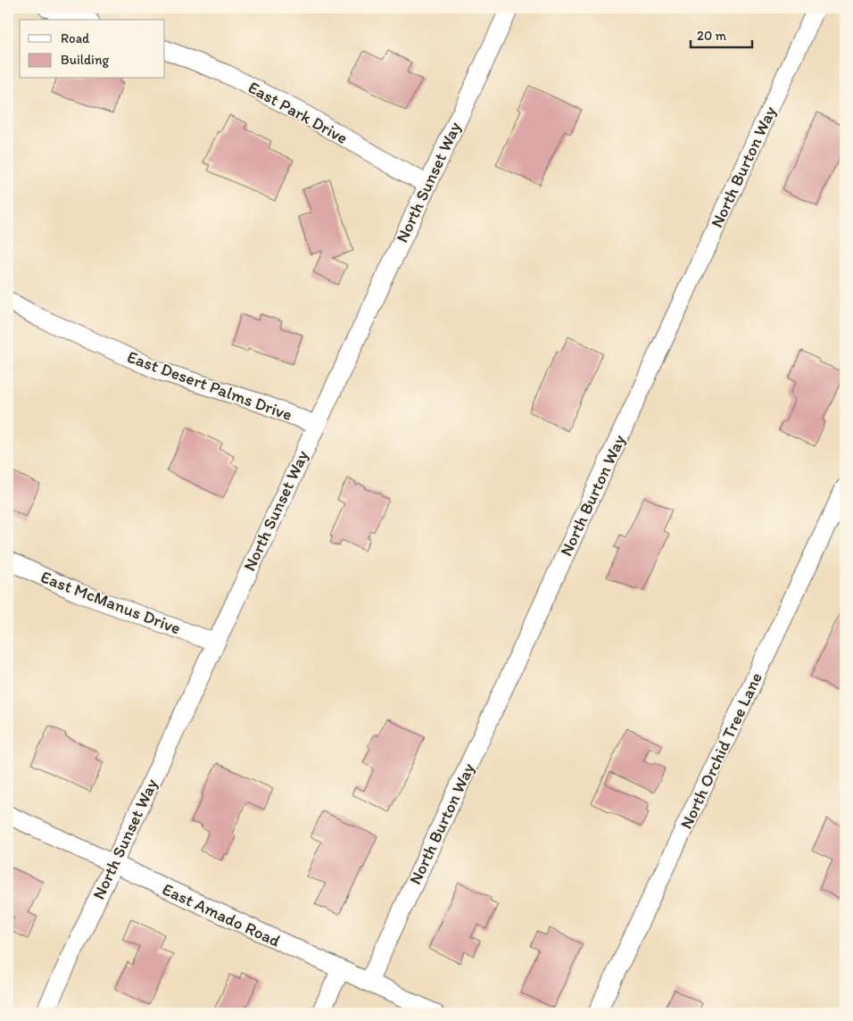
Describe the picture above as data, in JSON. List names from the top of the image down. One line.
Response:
{"streets":{"street":["East Park Drive","North Burton Way","North Sunset Way","East Desert Palms Drive","East McManus Drive","North Orchid Tree Lane","East Amado Road"]},"crossings":[["East Park Drive","North Sunset Way"],["North Burton Way","East Amado Road"],["North Sunset Way","East Desert Palms Drive"],["North Sunset Way","East McManus Drive"],["North Sunset Way","East Amado Road"]],"legend":["Road","Building"],"scale_bar":"20 m"}
